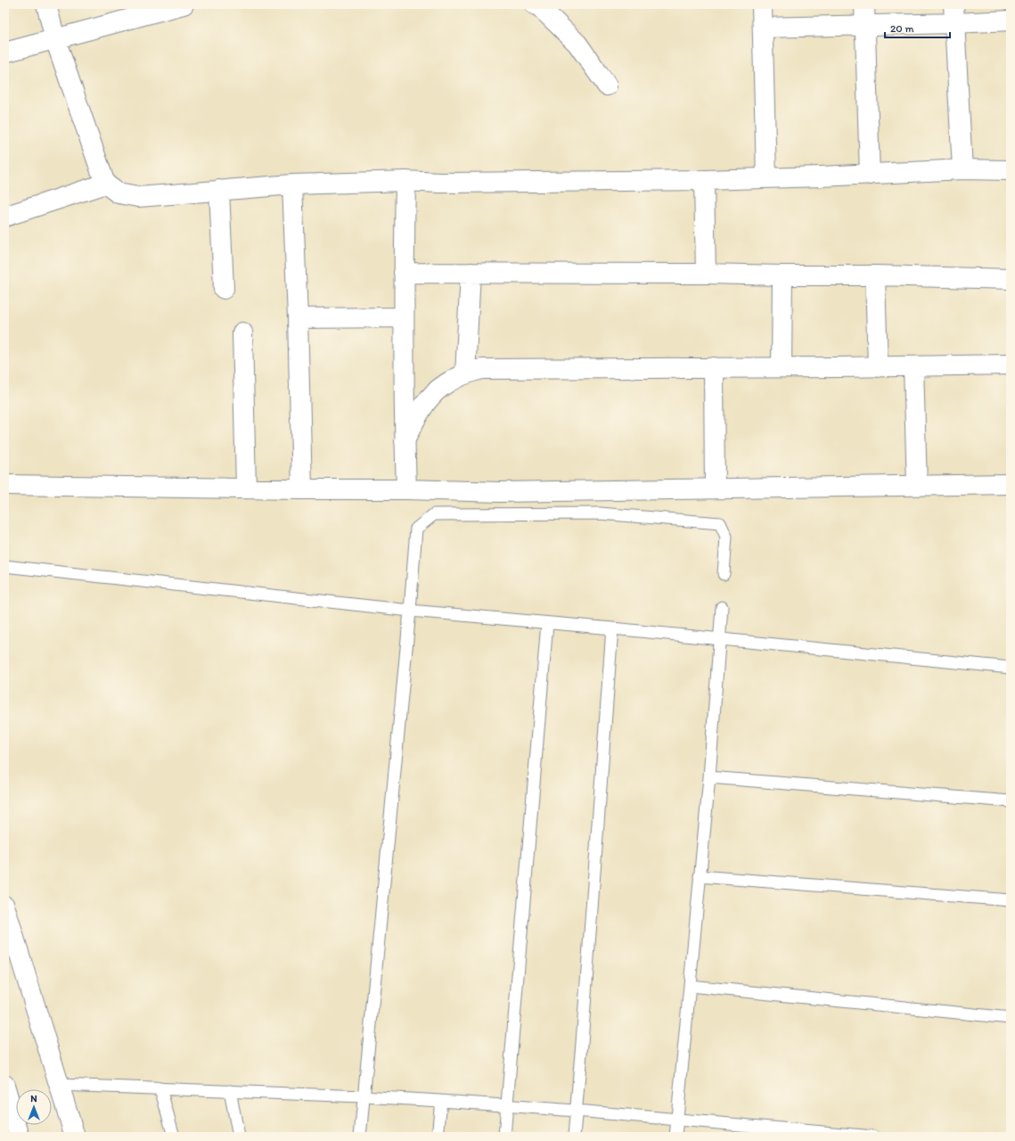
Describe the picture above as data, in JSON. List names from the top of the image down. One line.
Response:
{"scale_bar":"20 m","north":"top"}
